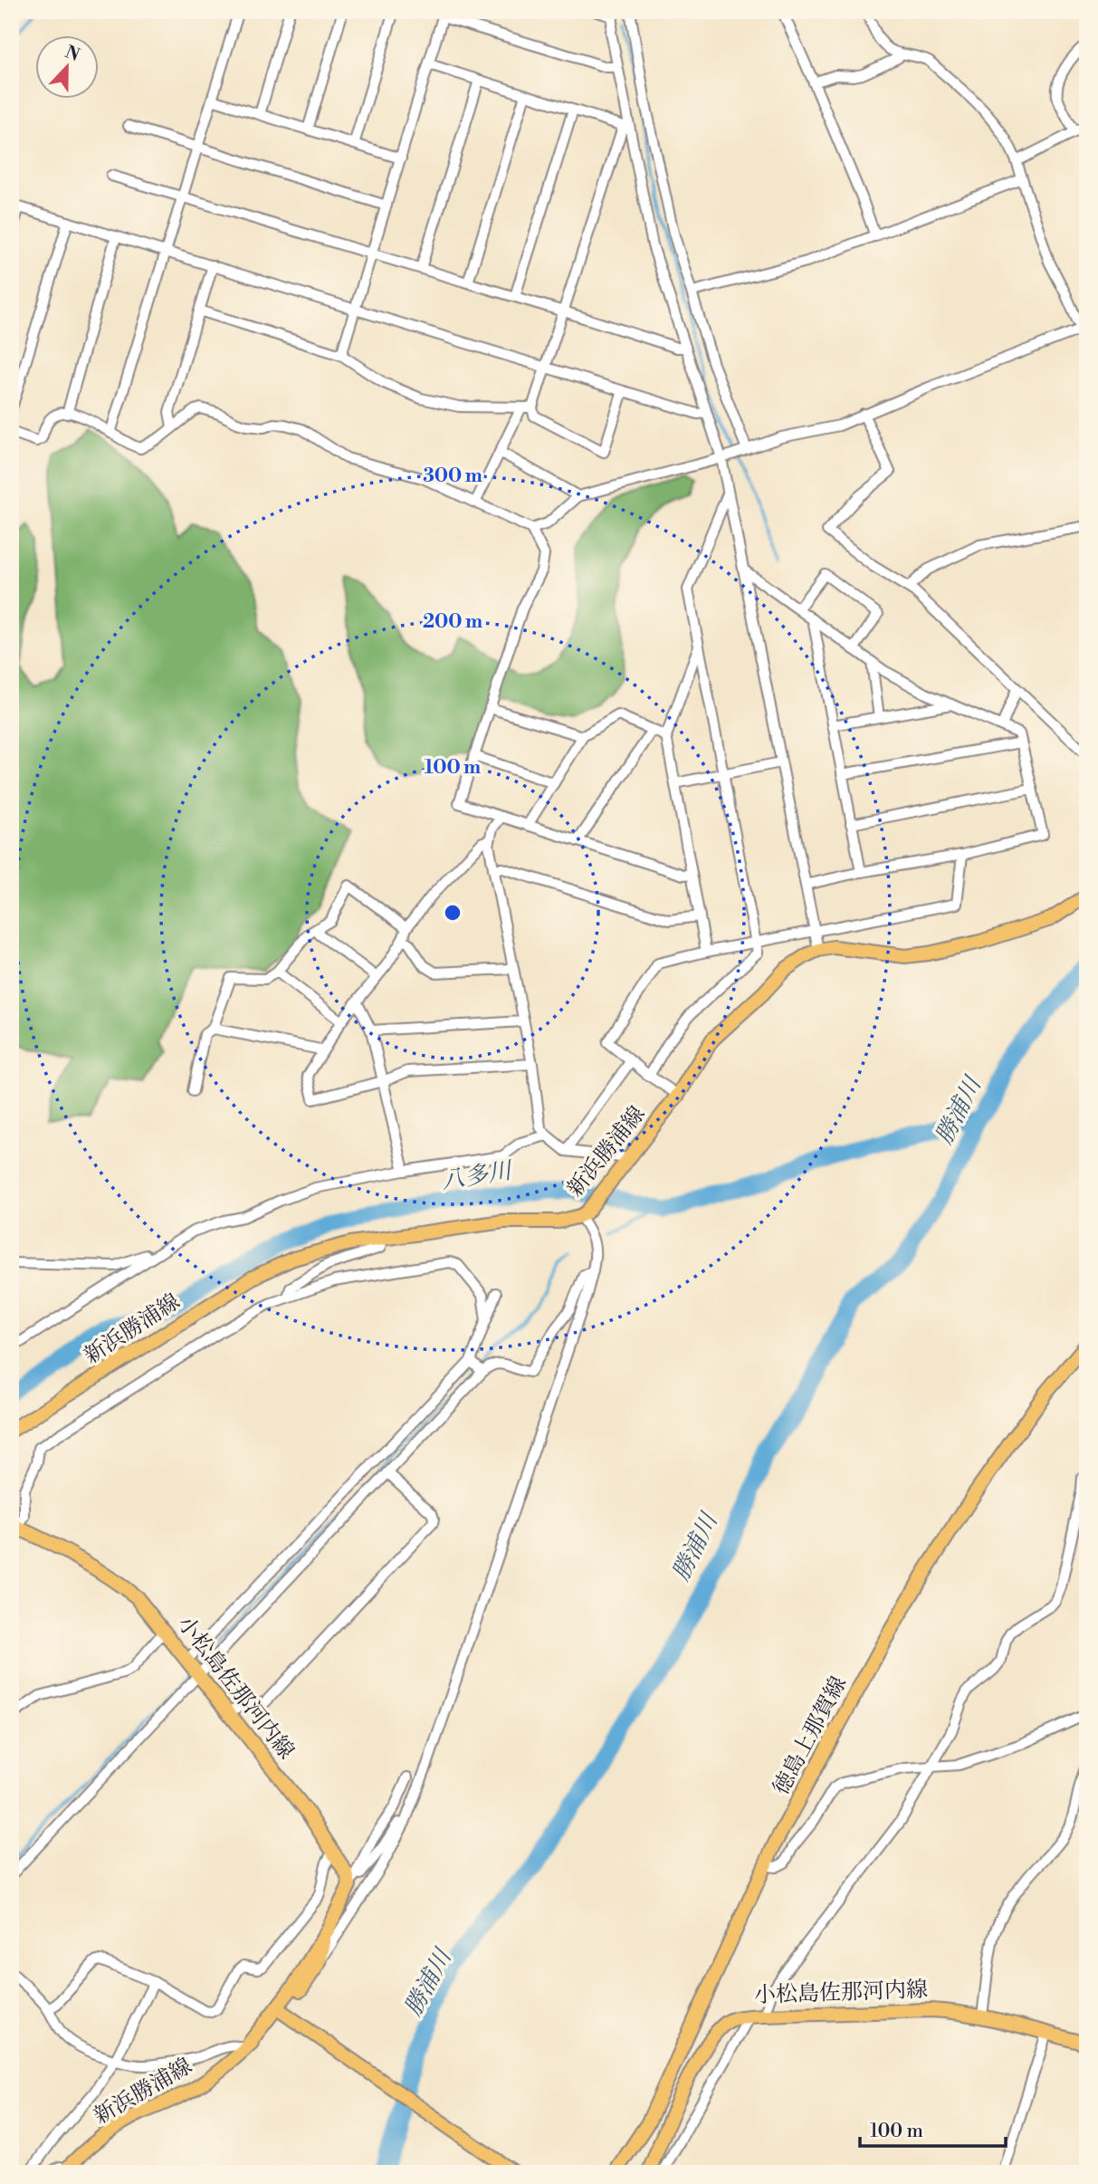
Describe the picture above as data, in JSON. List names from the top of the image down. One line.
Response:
{"streets":{"main road":["新浜勝浦線","小松島佐那河内線","徳島上那賀線"]},"water":["勝浦川","八多川"],"scale_bar":"100 m","north":"top","rings":["300 m","200 m","100 m"]}
